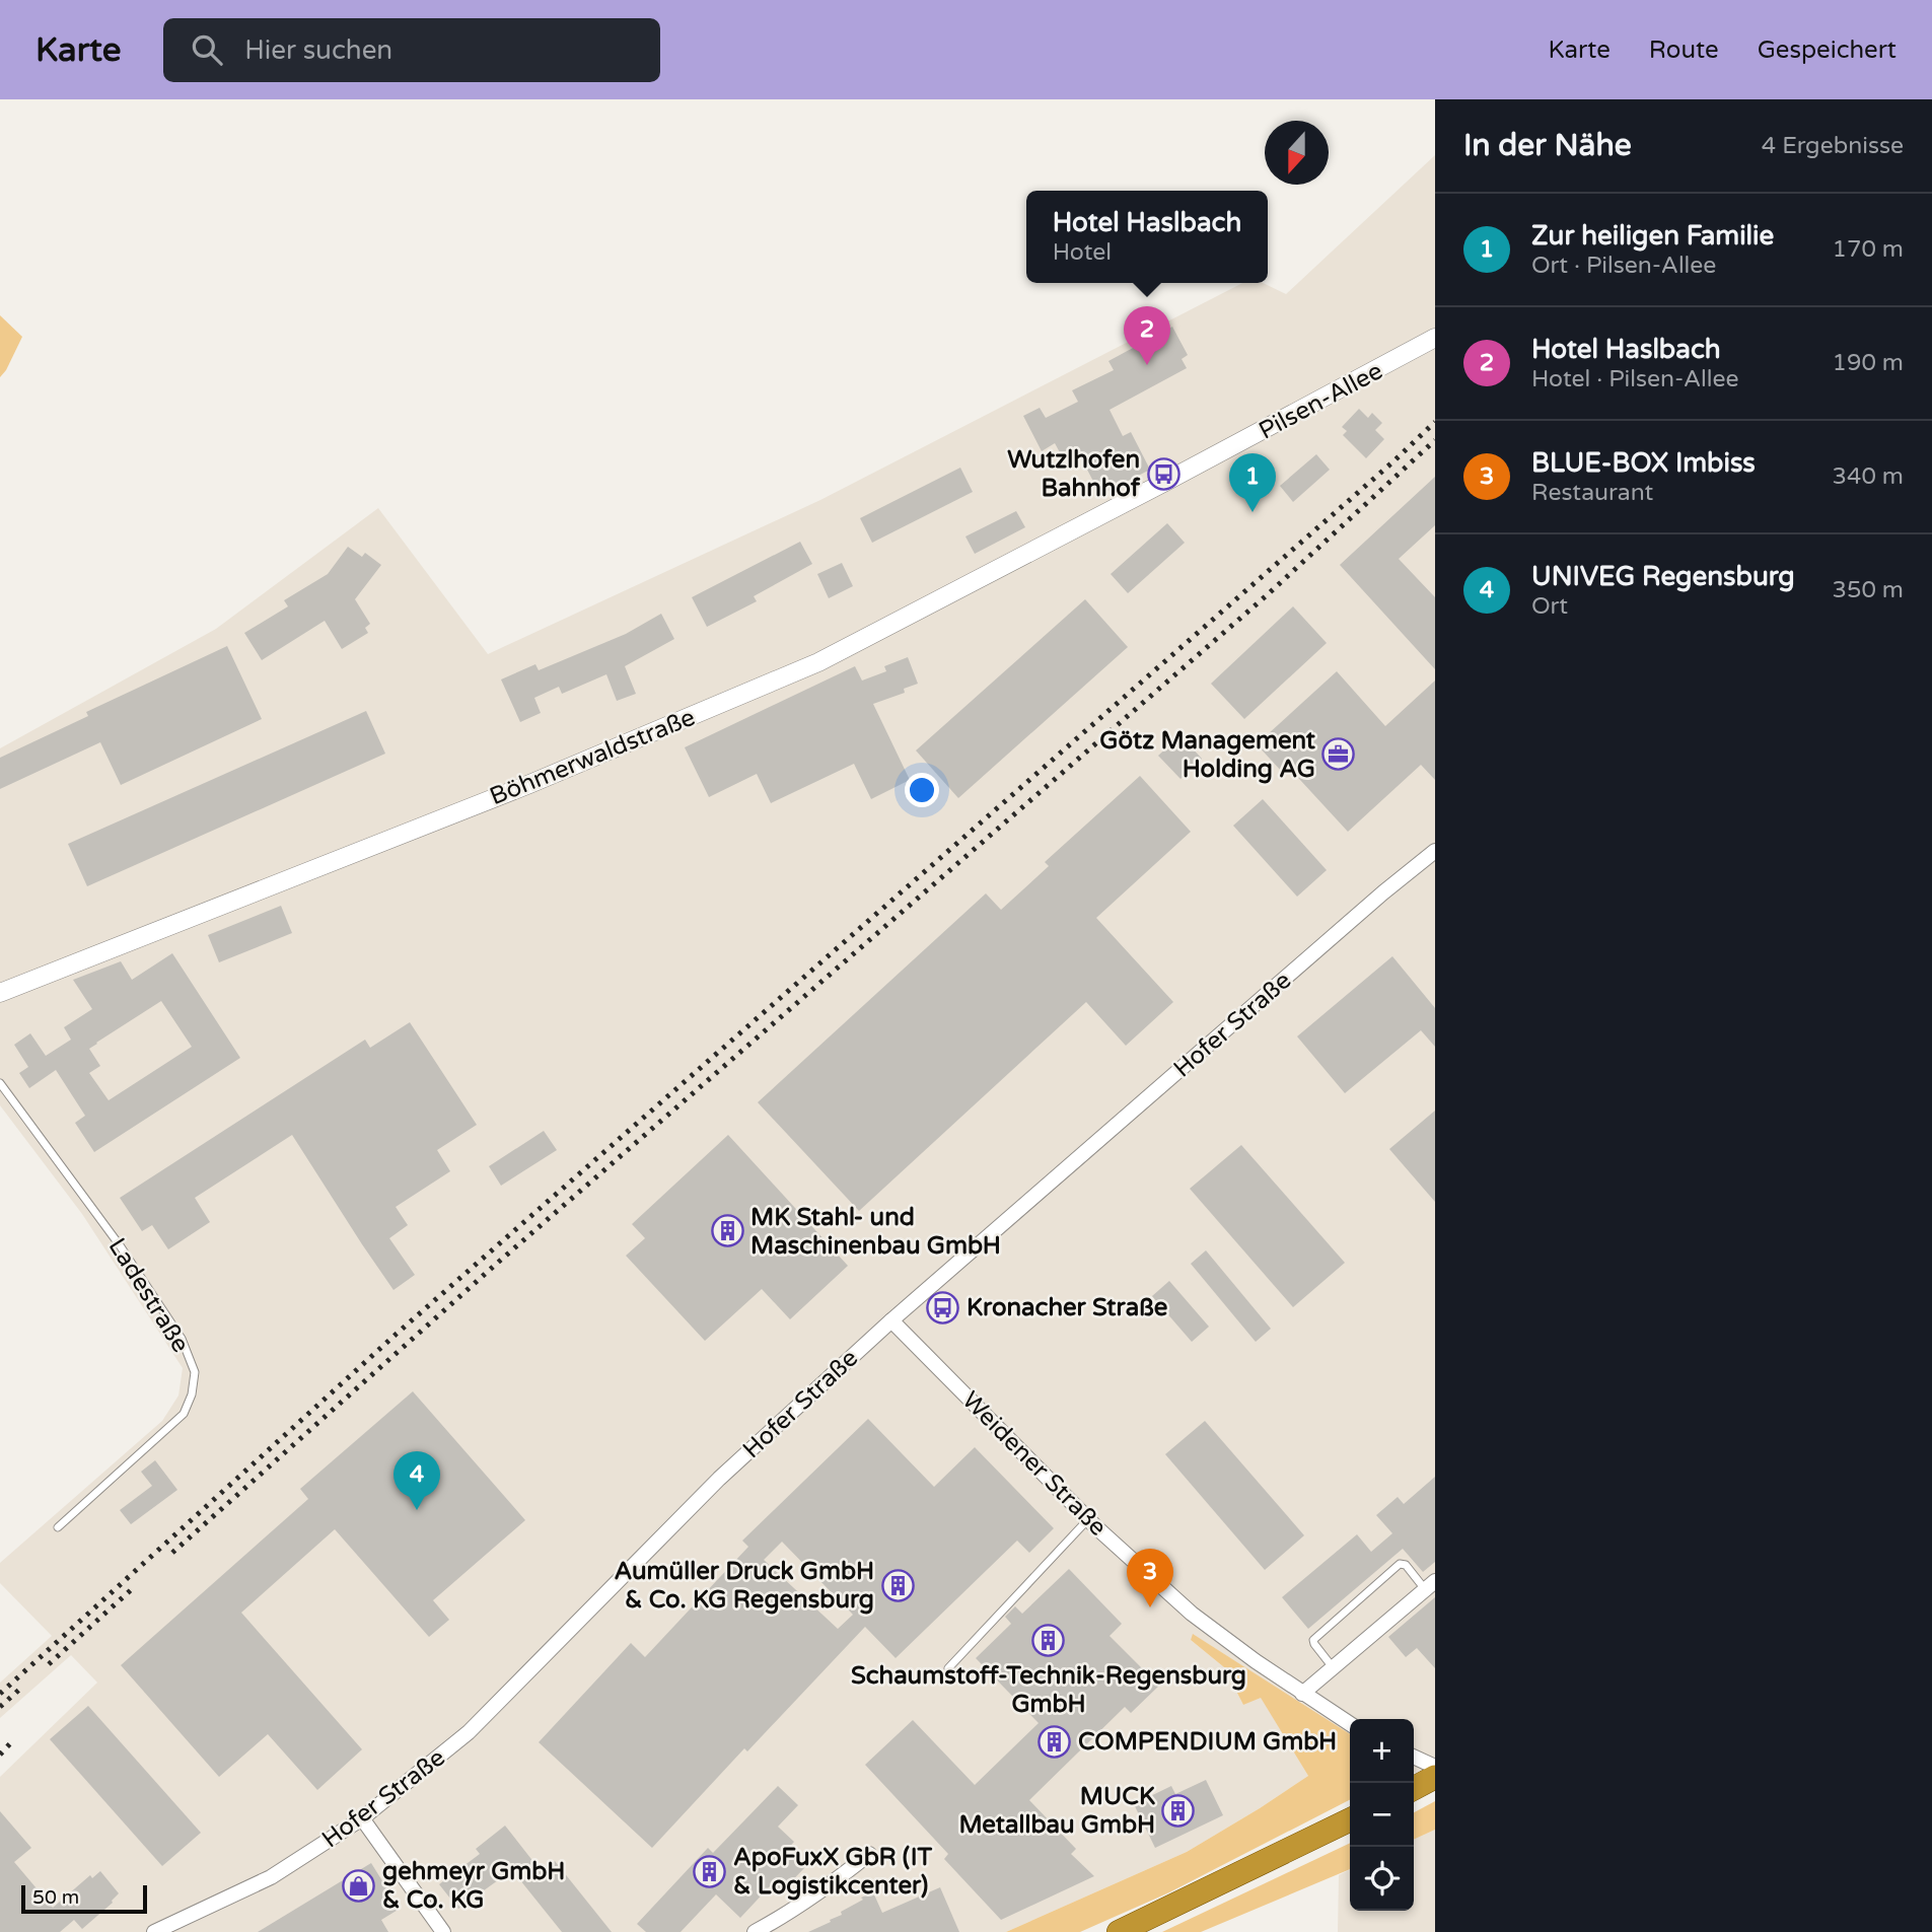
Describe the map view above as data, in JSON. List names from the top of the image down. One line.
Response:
{"streets":{"street":["Pilsen-Allee","Böhmerwaldstraße","Hofer Straße","Weidener Straße"],"lane":["Ladestraße"]},"crossings":[["Pilsen-Allee","Böhmerwaldstraße"],["Hofer Straße","Weidener Straße"]],"places":{"bus stop":["Wutzlhofen Bahnhof","Kronacher Straße"],"office":["Götz Management Holding AG"],"building":["MK Stahl- und Maschinenbau GmbH","Aumüller Druck GmbH & Co. KG Regensburg","Schaumstoff-Technik-Regensburg GmbH","COMPENDIUM GmbH","MUCK Metallbau GmbH","ApoFuxX GbR (IT & Logistikcenter)"],"shop":["gehmeyr GmbH & Co. KG"]},"scale_bar":"50 m","north":"bottom","page":{"header":"Karte","search":"Hier suchen","nav":["Karte","Route","Gespeichert"],"heading":["In der Nähe","4 Ergebnisse"],"popup":["Hotel Haslbach","Hotel"],"list":[{"mark":"1","name":"Zur heiligen Familie","note":"Ort · Pilsen-Allee","value":"170 m"},{"mark":"2","name":"Hotel Haslbach","note":"Hotel · Pilsen-Allee","value":"190 m"},{"mark":"3","name":"BLUE-BOX Imbiss","note":"Restaurant","value":"340 m"},{"mark":"4","name":"UNIVEG Regensburg","note":"Ort","value":"350 m"}],"pins":["2","1","4","3"],"map_buttons":["+","−"],"scale":"50 m"}}
